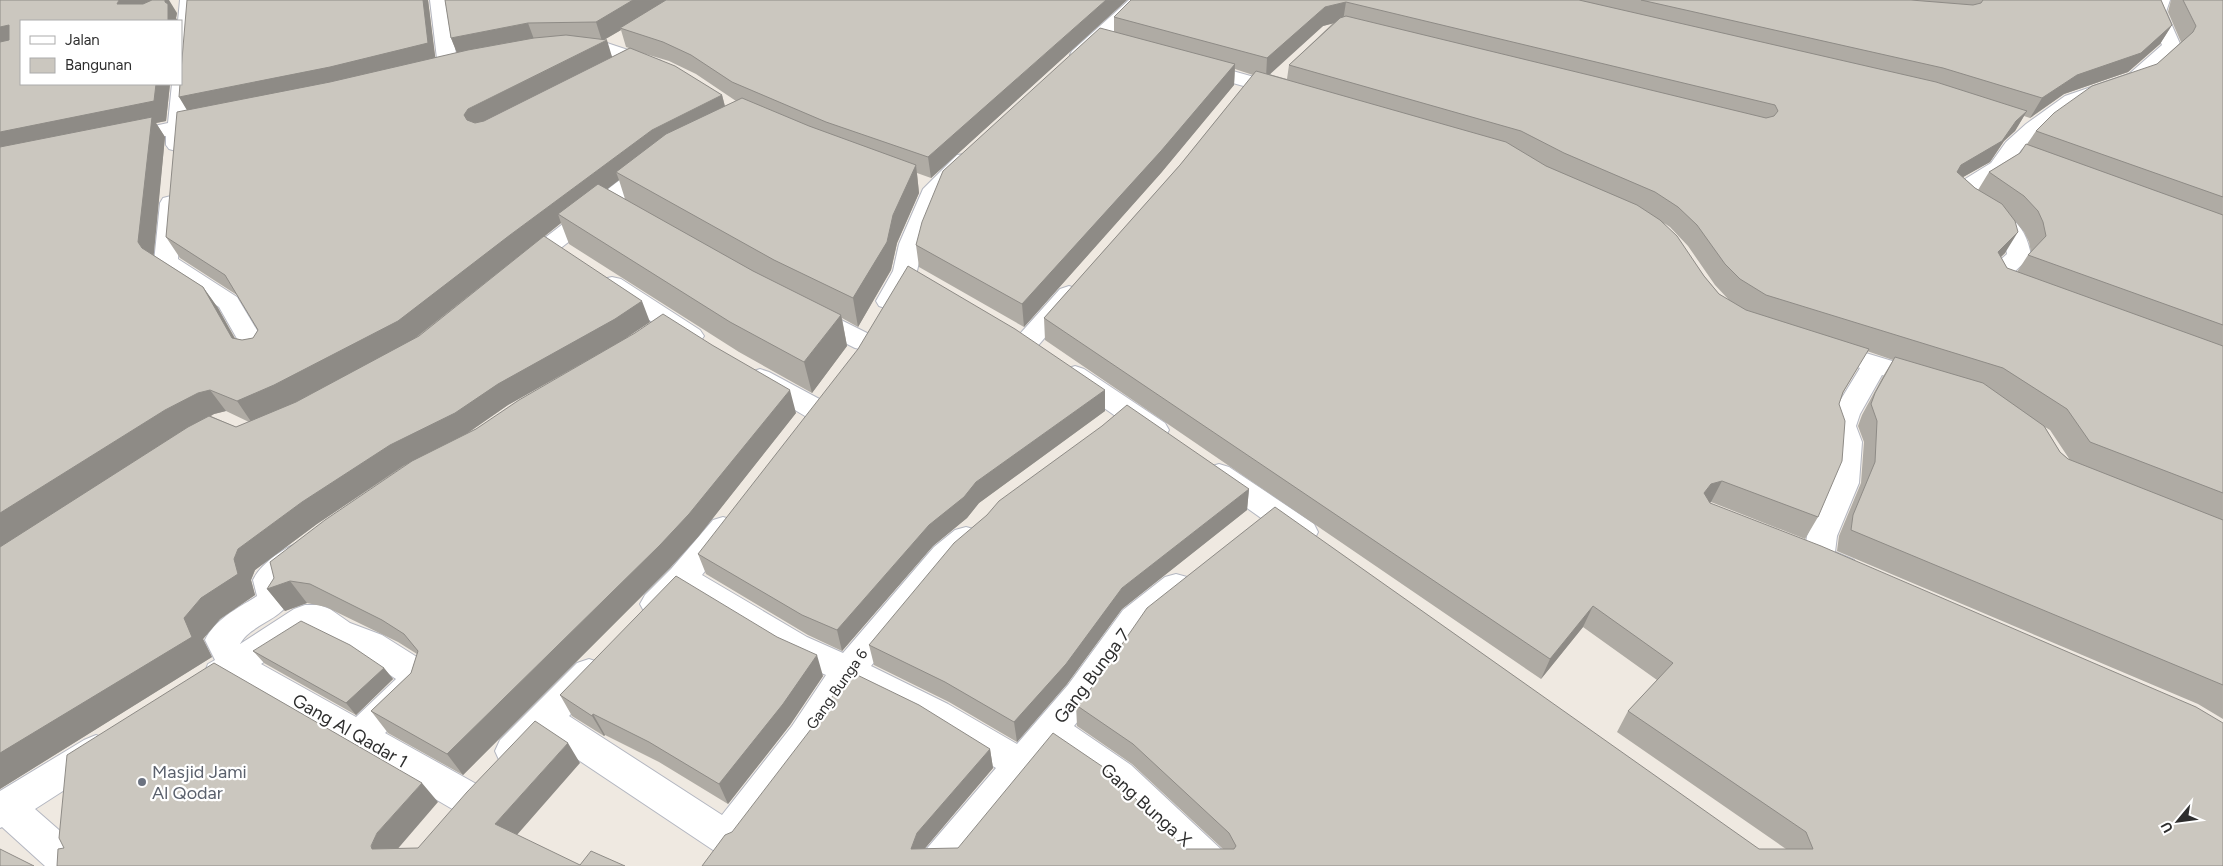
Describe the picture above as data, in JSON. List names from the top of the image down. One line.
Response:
{"streets":{"street":["Gang Bunga 7","Gang Bunga 6","Gang Al Qadar 1","Gang Bunga X"]},"crossings":[["Gang Bunga 7","Gang Bunga X"],["Gang Bunga 6","Gang Al Qadar 1"]],"places":["Masjid Jami Al Qodar"],"legend":["Jalan","Bangunan"],"north":"bottom left"}
